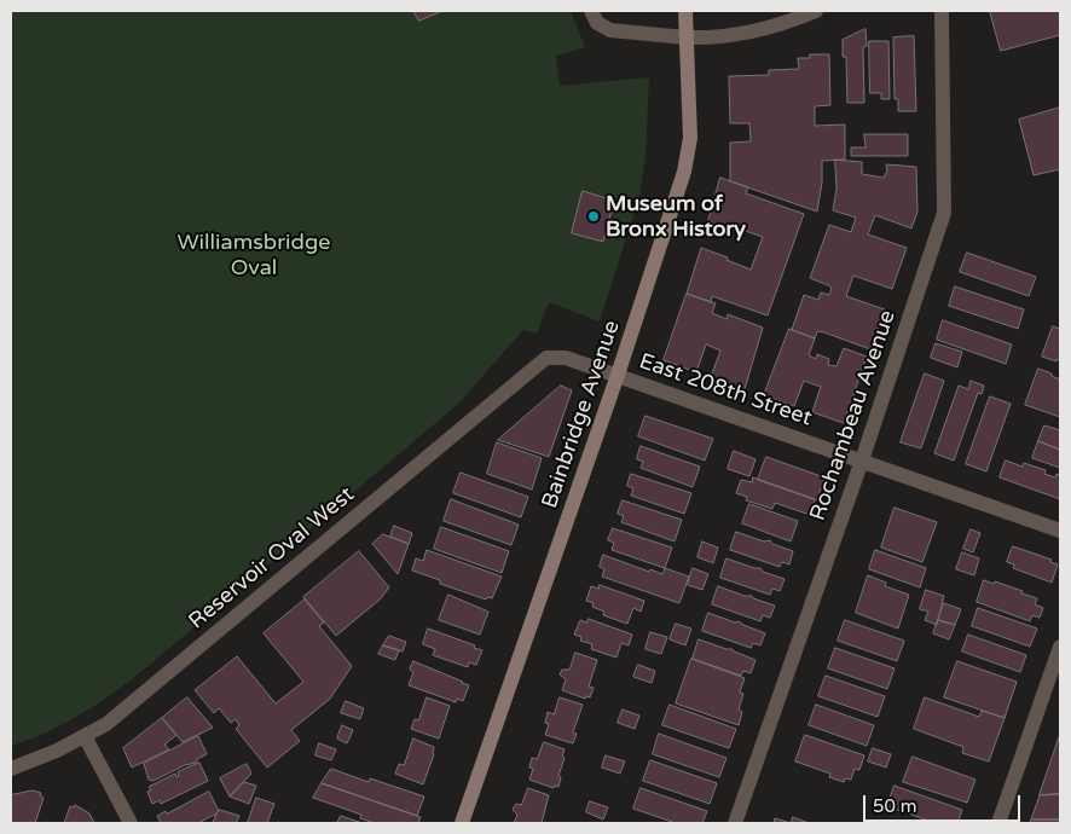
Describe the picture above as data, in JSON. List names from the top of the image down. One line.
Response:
{"streets":{"main road":["Bainbridge Avenue"],"street":["East 208th Street","Rochambeau Avenue","Reservoir Oval West"]},"crossings":[["East 208th Street","Bainbridge Avenue"],["East 208th Street","Rochambeau Avenue"],["East 208th Street","Reservoir Oval West"]],"parks":["Williamsbridge Oval"],"places":["Museum of Bronx History"],"scale_bar":"50 m"}
